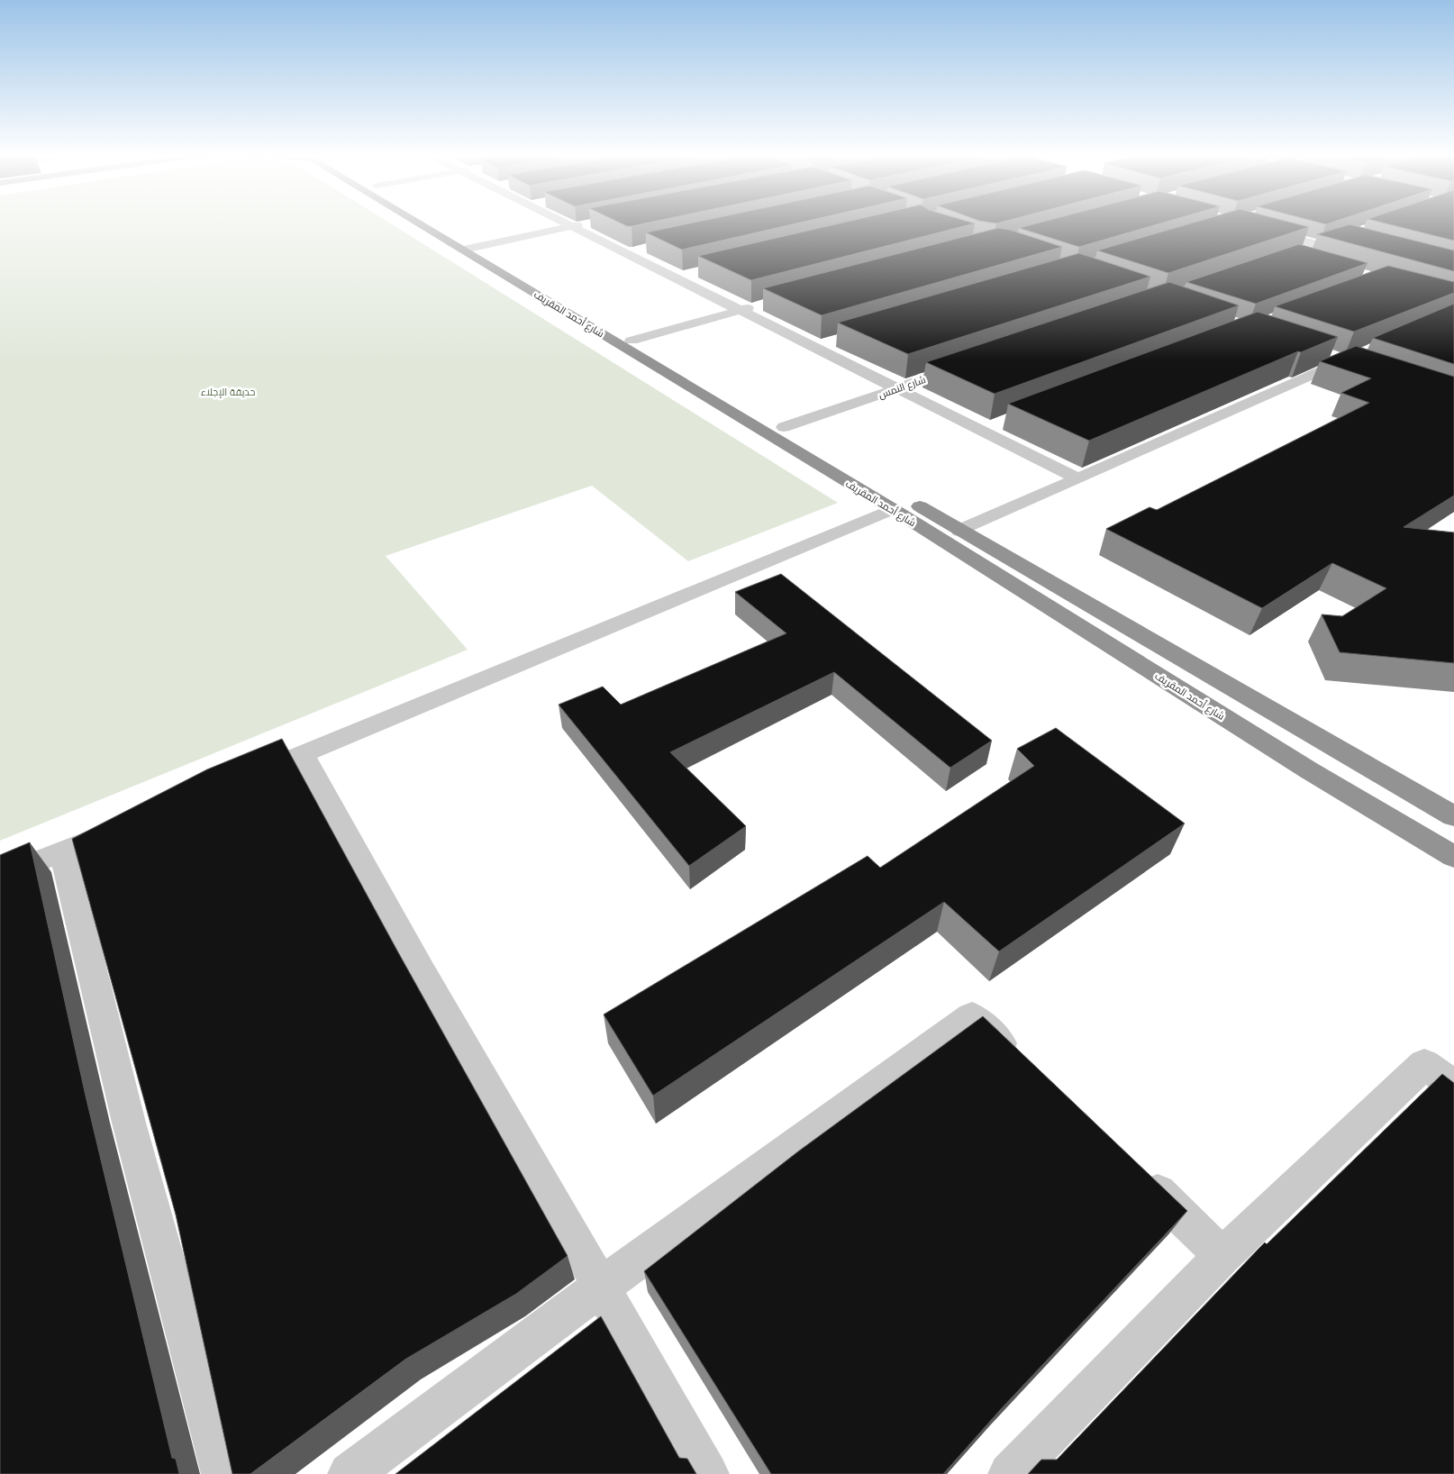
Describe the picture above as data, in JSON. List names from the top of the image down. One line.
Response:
{"streets":{"highway":["شارع أحمد المقريف"],"street":["شارع النمس"]},"crossings":[["شارع أحمد المقريف","شارع النمس"]],"parks":["حديقة الإجلاء"]}
